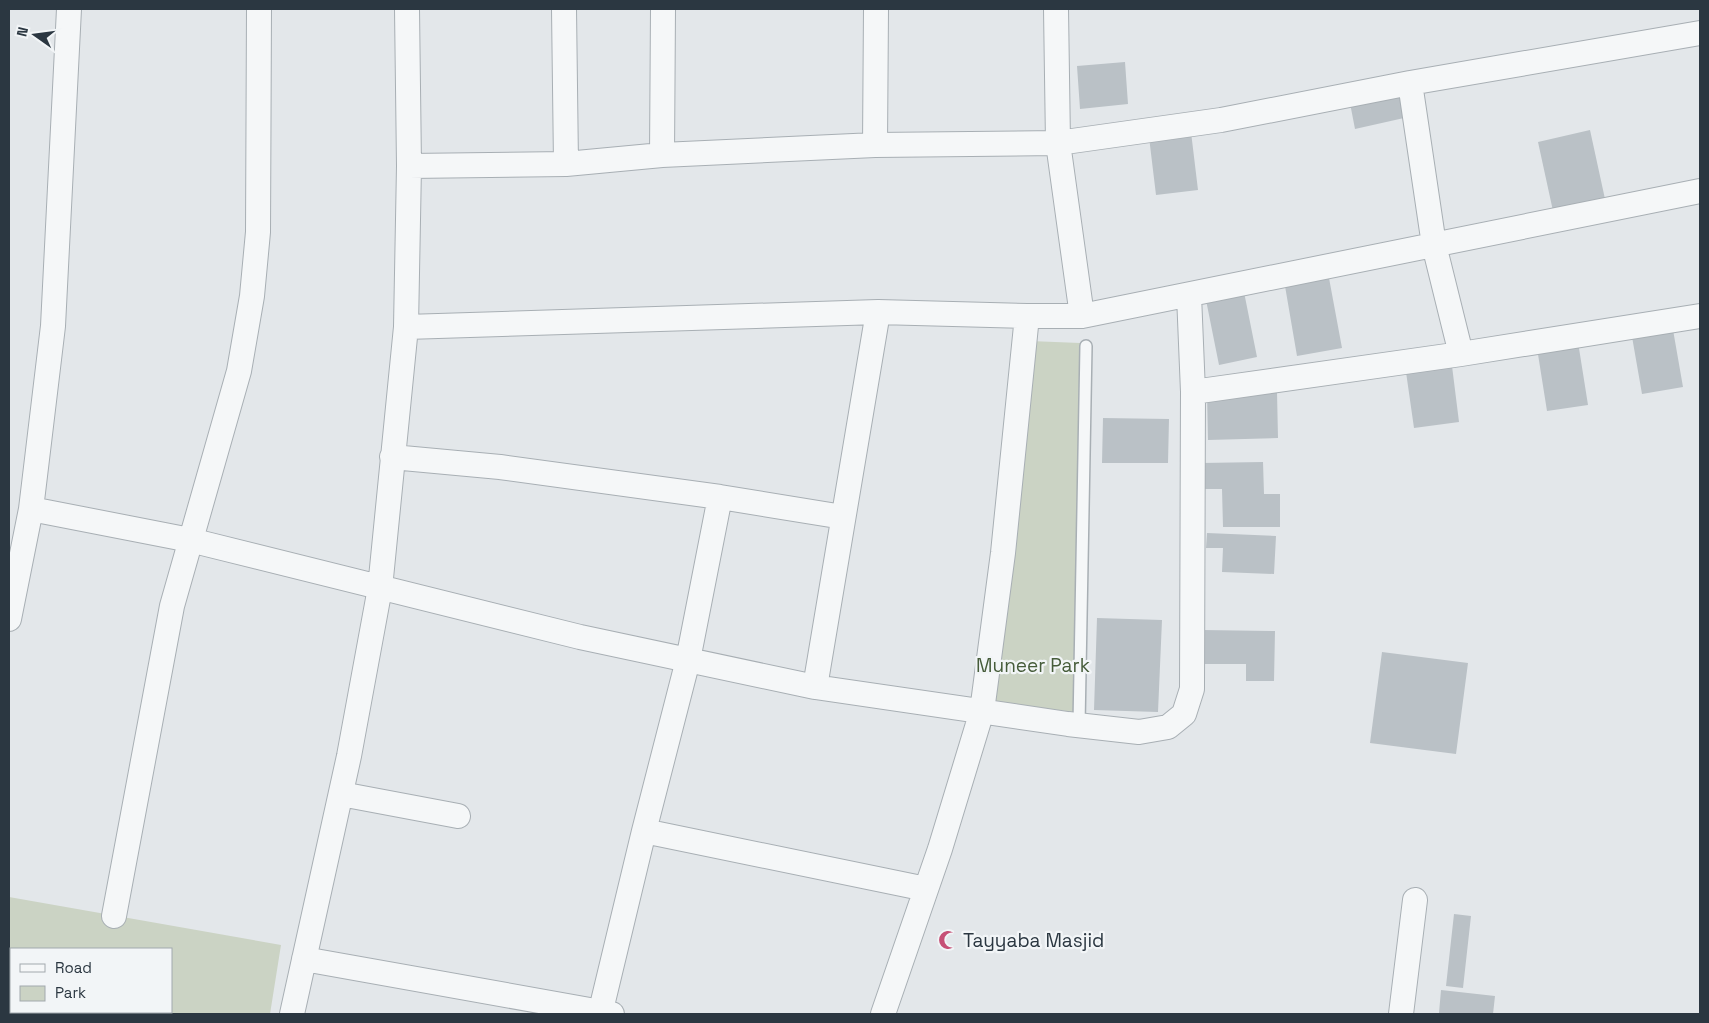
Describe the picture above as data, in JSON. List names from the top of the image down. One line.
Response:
{"parks":["Muneer Park"],"places":{"mosque":["Tayyaba Masjid"]},"legend":["Road","Park"],"north":"left"}
